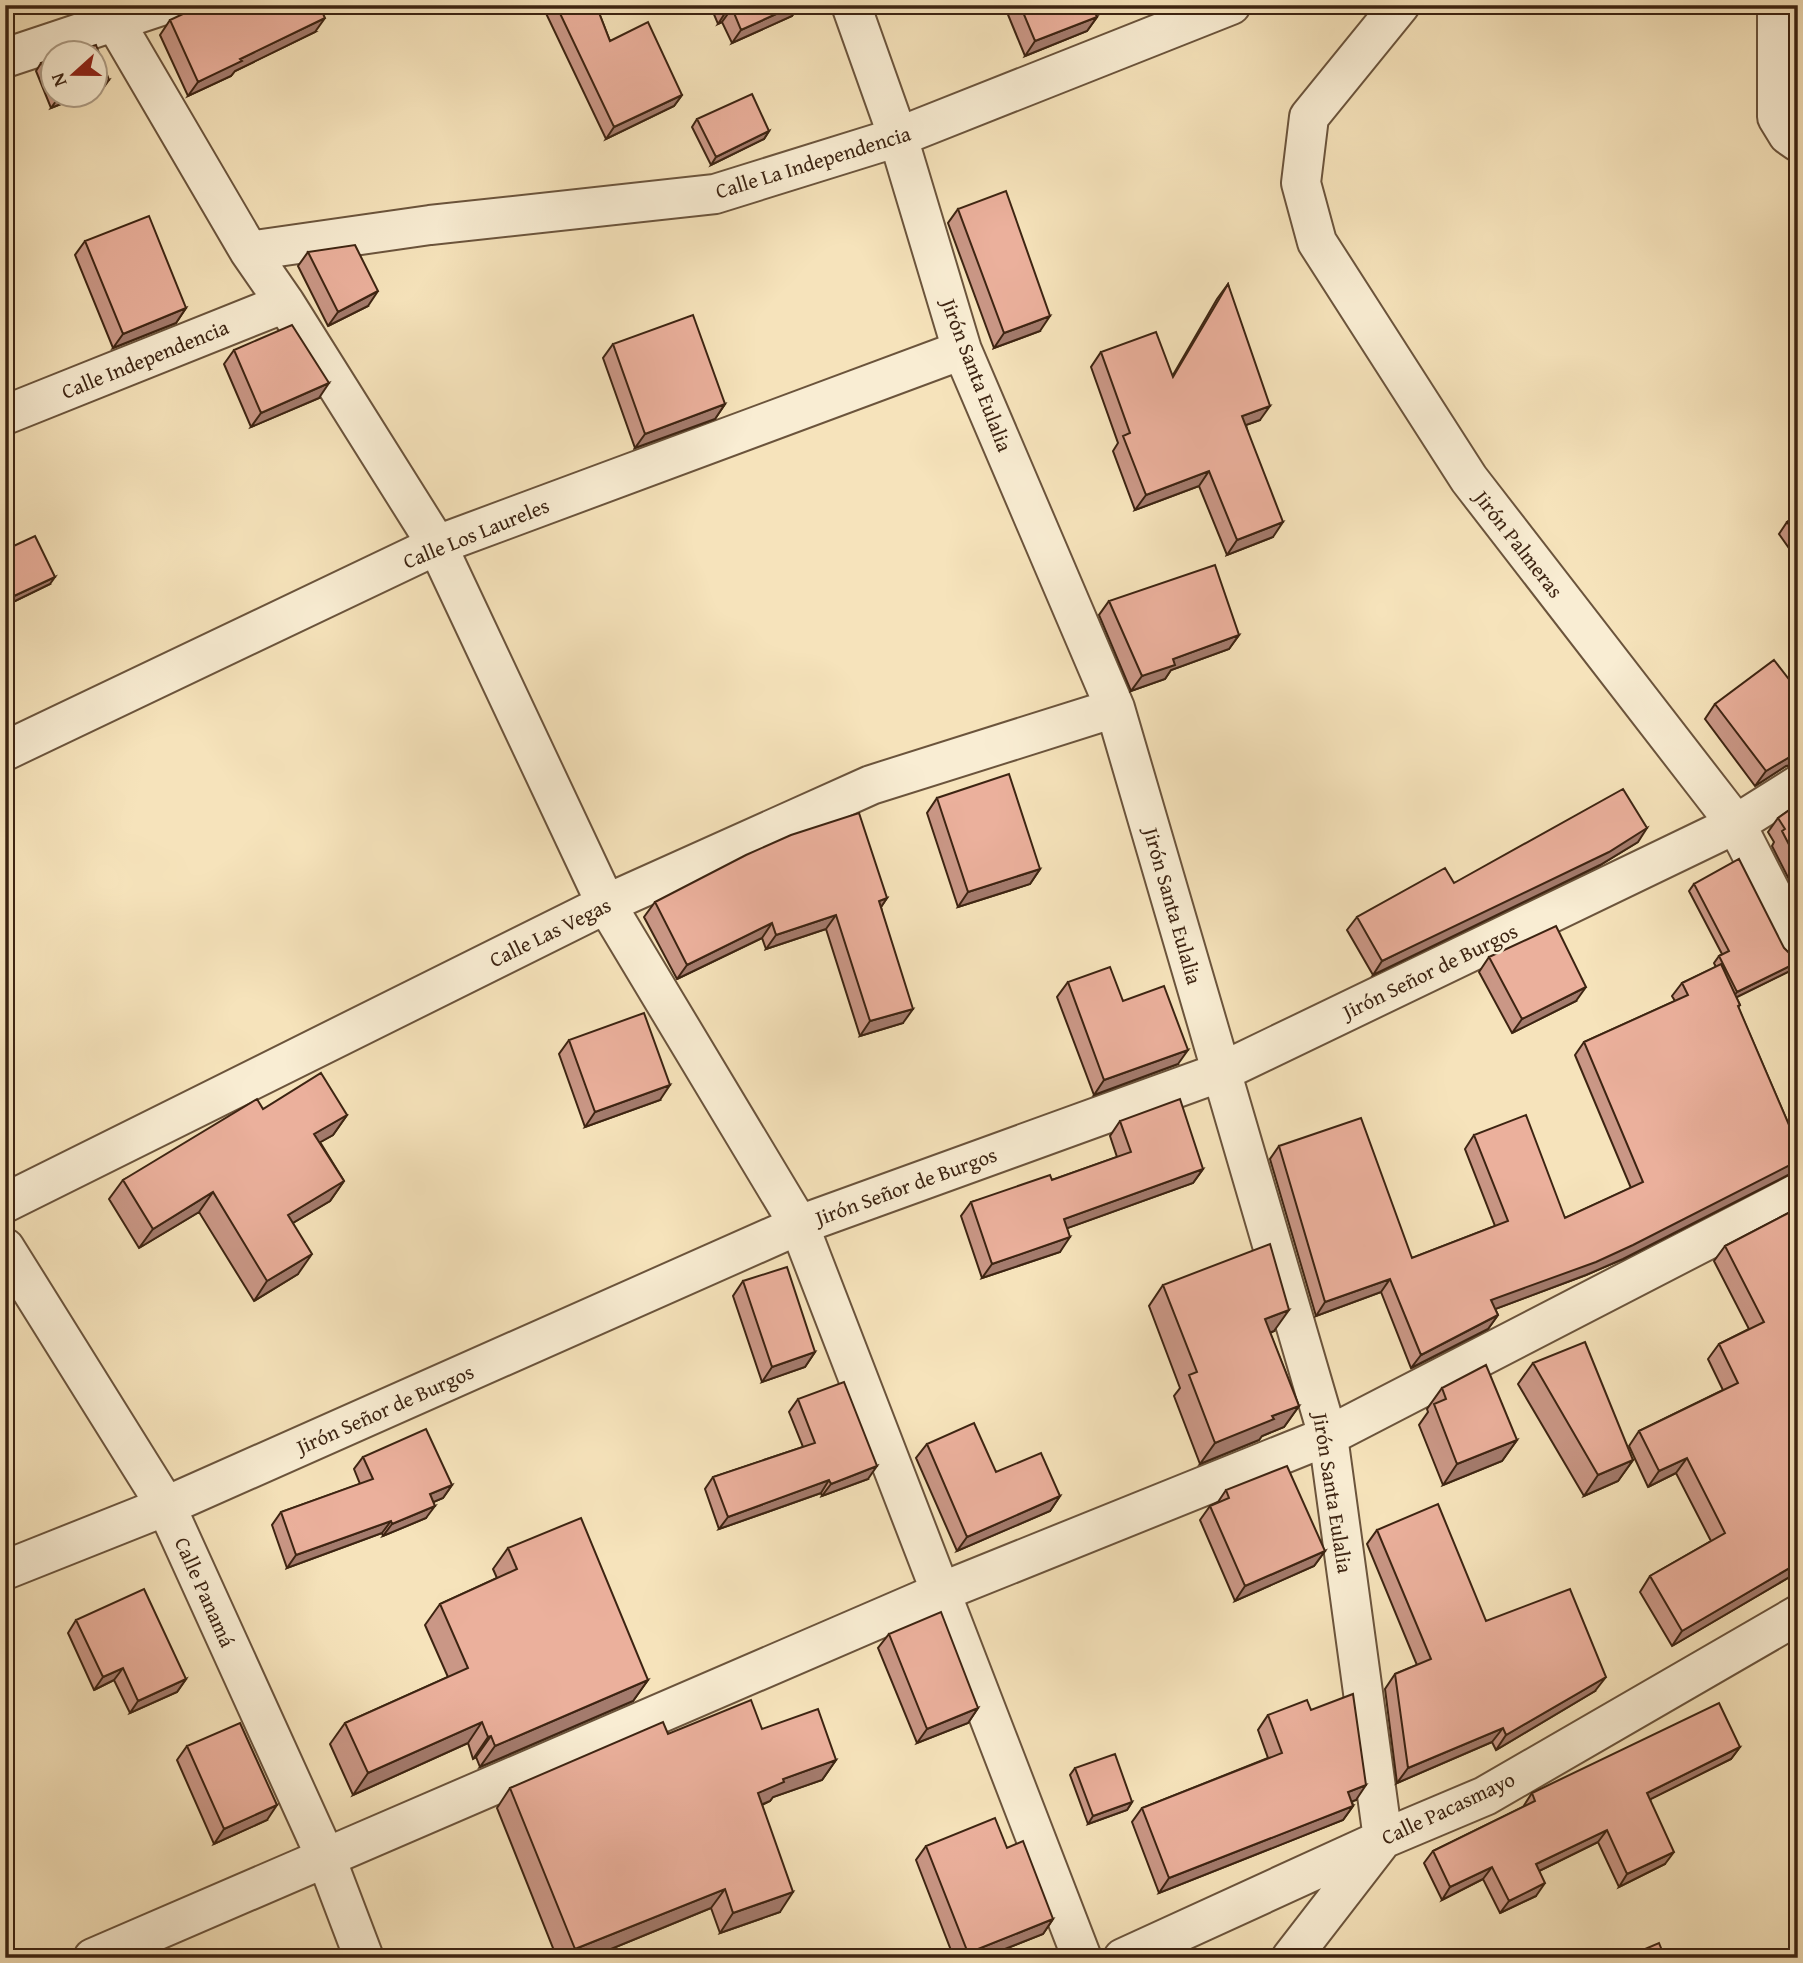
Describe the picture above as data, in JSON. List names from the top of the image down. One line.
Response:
{"streets":{"street":["Calle La Independencia","Calle Independencia","Jirón Santa Eulalia","Calle Los Laureles","Jirón Palmeras","Calle Las Vegas","Jirón Señor de Burgos","Calle Panamá","Calle Pacasmayo"]},"crossings":[["Calle La Independencia","Jirón Santa Eulalia"],["Jirón Santa Eulalia","Calle Los Laureles"],["Jirón Santa Eulalia","Calle Las Vegas"],["Jirón Santa Eulalia","Jirón Señor de Burgos"],["Jirón Santa Eulalia","Calle Pacasmayo"],["Jirón Palmeras","Jirón Señor de Burgos"],["Jirón Señor de Burgos","Calle Panamá"]],"north":"left"}
